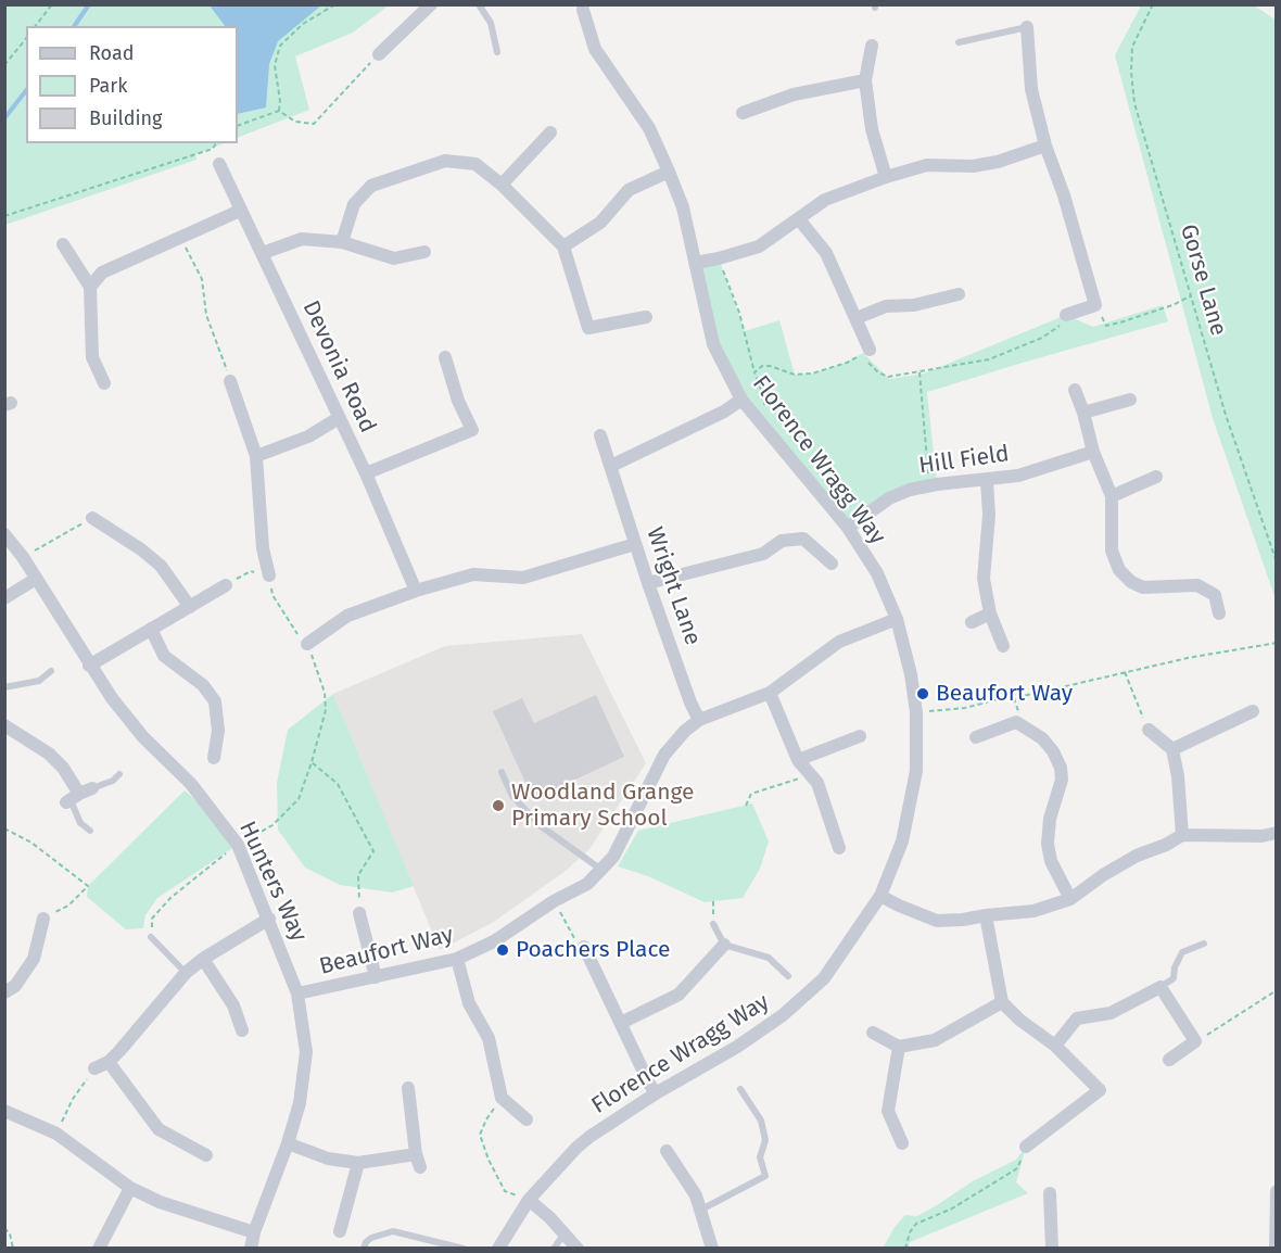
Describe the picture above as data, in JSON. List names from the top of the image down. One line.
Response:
{"streets":{"street":["Devonia Road","Florence Wragg Way","Hill Field","Wright Lane","Hunters Way","Beaufort Way"],"path":["Gorse Lane"]},"crossings":[["Florence Wragg Way","Hill Field"],["Florence Wragg Way","Beaufort Way"],["Wright Lane","Beaufort Way"],["Hunters Way","Beaufort Way"]],"places":["Beaufort Way","Woodland Grange Primary School","Poachers Place"],"legend":["Road","Park","Building"]}
